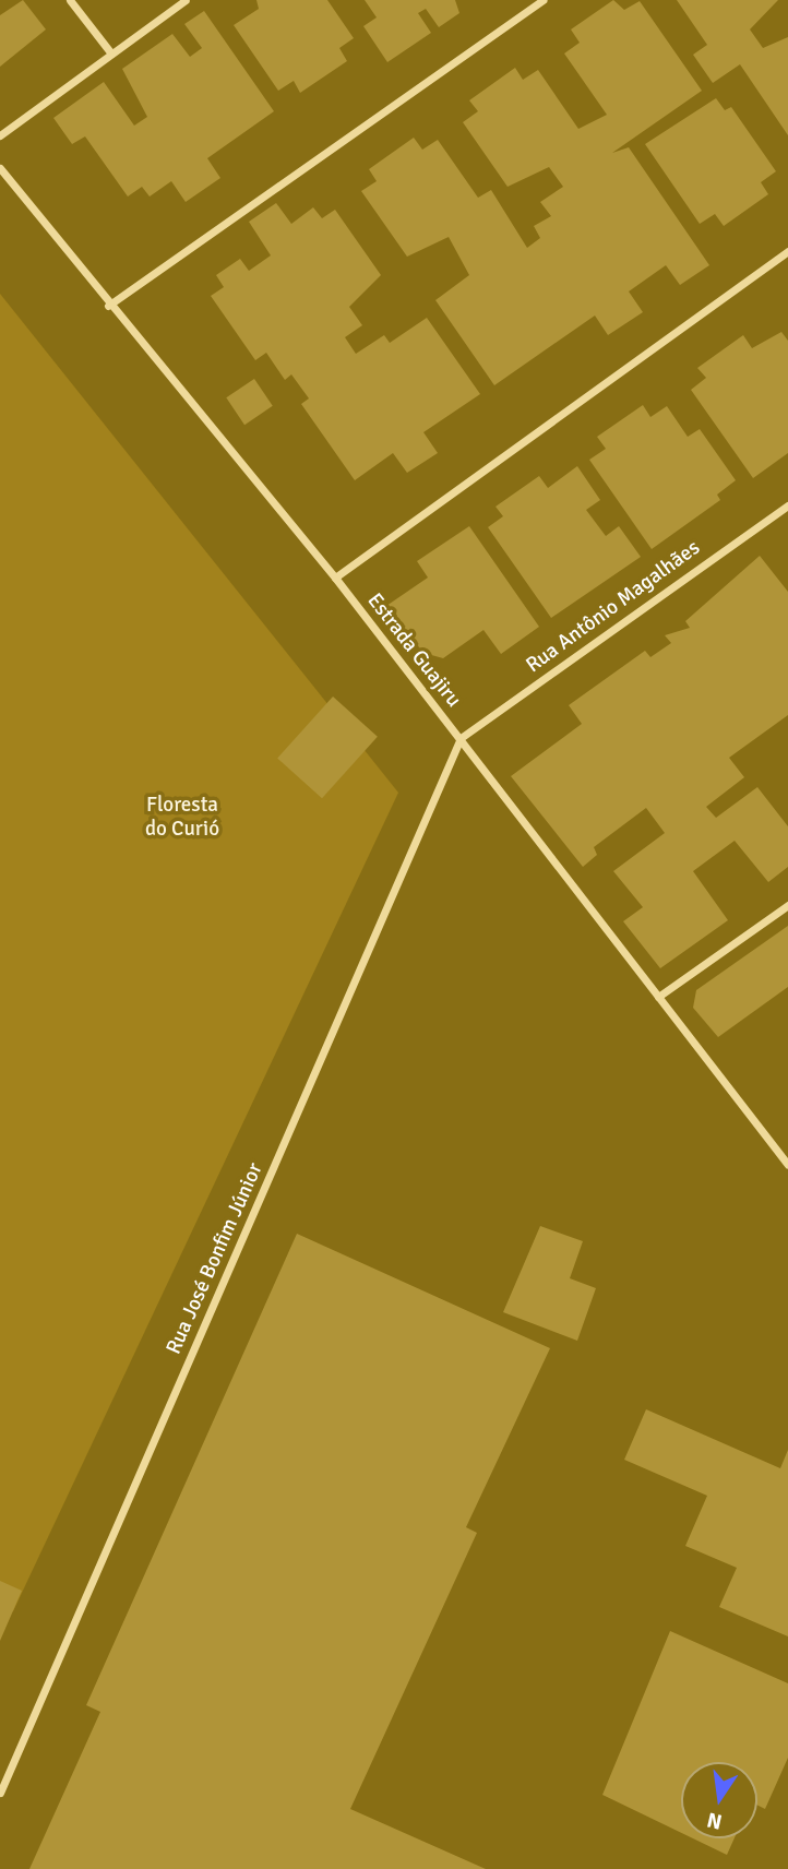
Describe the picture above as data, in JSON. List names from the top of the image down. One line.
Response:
{"streets":{"street":["Rua Antônio Magalhães","Estrada Guajiru","Rua José Bonfim Júnior"]},"crossings":[["Rua Antônio Magalhães","Estrada Guajiru"],["Rua Antônio Magalhães","Rua José Bonfim Júnior"],["Estrada Guajiru","Rua José Bonfim Júnior"]],"parks":["Floresta do Curió"],"north":"bottom"}
